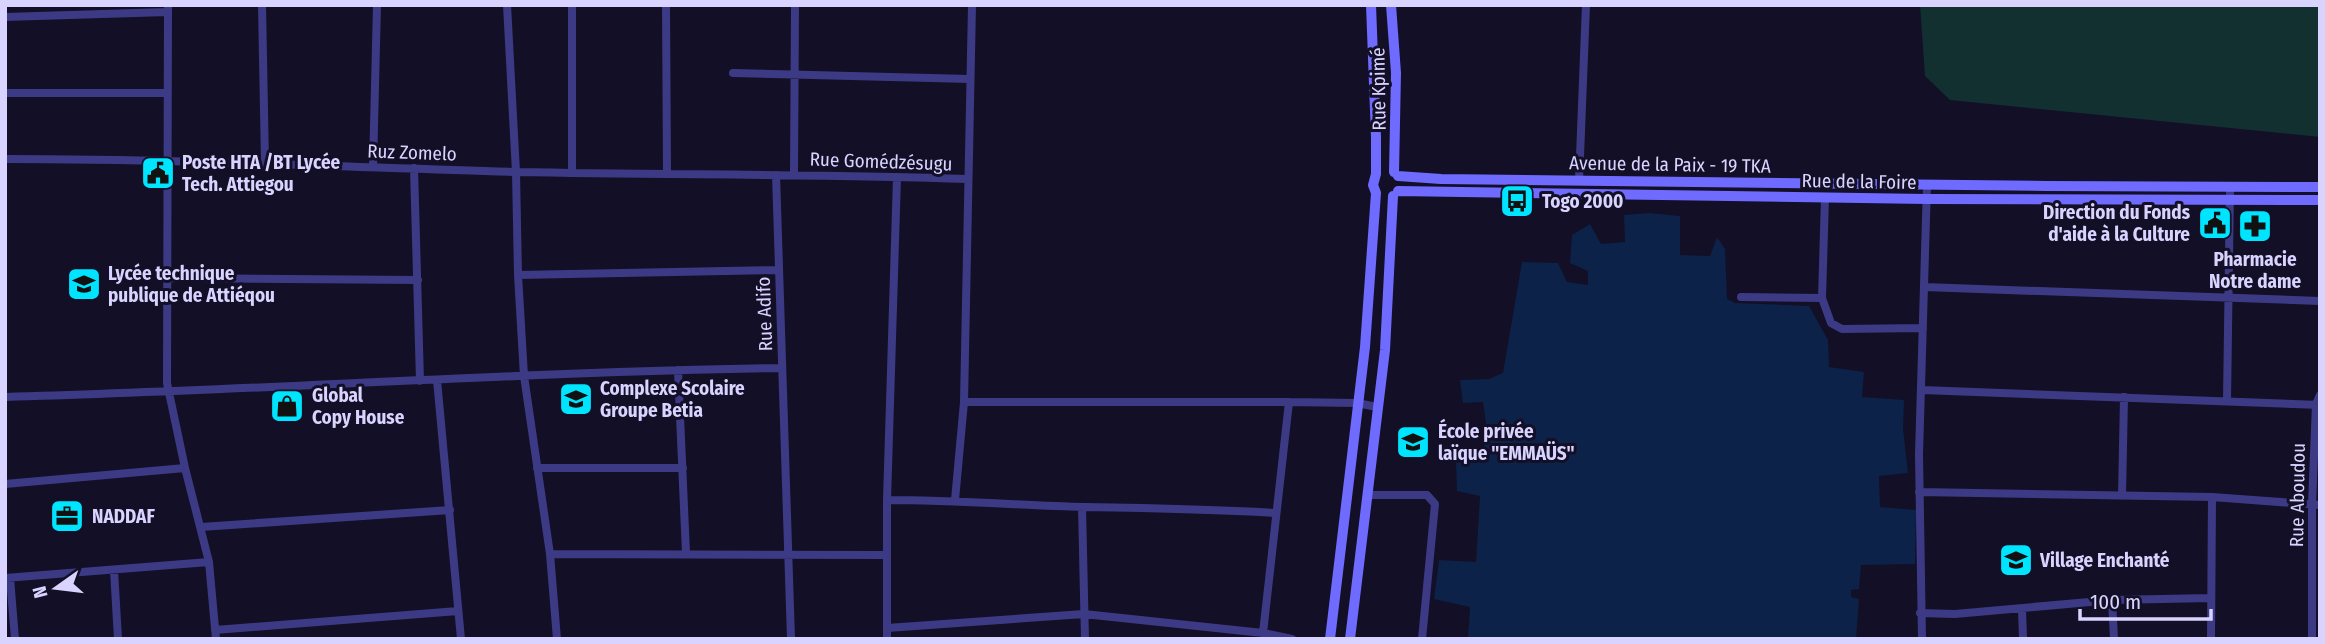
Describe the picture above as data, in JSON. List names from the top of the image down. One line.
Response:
{"streets":{"main road":["Rue Kpimé","Avenue de la Paix - 19 TKA","Rue de la Foire"],"street":["Ruz Zomelo","Rue Gomédzésugu","Rue Adifo","Rue Aboudou"]},"crossings":[["Rue Kpimé","Avenue de la Paix - 19 TKA"],["Rue Kpimé","Rue de la Foire"],["Ruz Zomelo","Rue Adifo"],["Avenue de la Paix - 19 TKA","Rue de la Foire"]],"places":{"public building":["Poste HTA /BT Lycée Tech. Attiegou","Direction du Fonds d'aide à la Culture"],"bus stop":["Togo 2000"],"pharmacy":["Pharmacie Notre dame"],"school or university":["Lycée technique publique de Attiéqou","Complexe Scolaire Groupe Betia","École privée laïque \"EMMAÜS\"","Village Enchanté"],"shop":["Global Copy House"],"office":["NADDAF"]},"scale_bar":"100 m","north":"left"}
